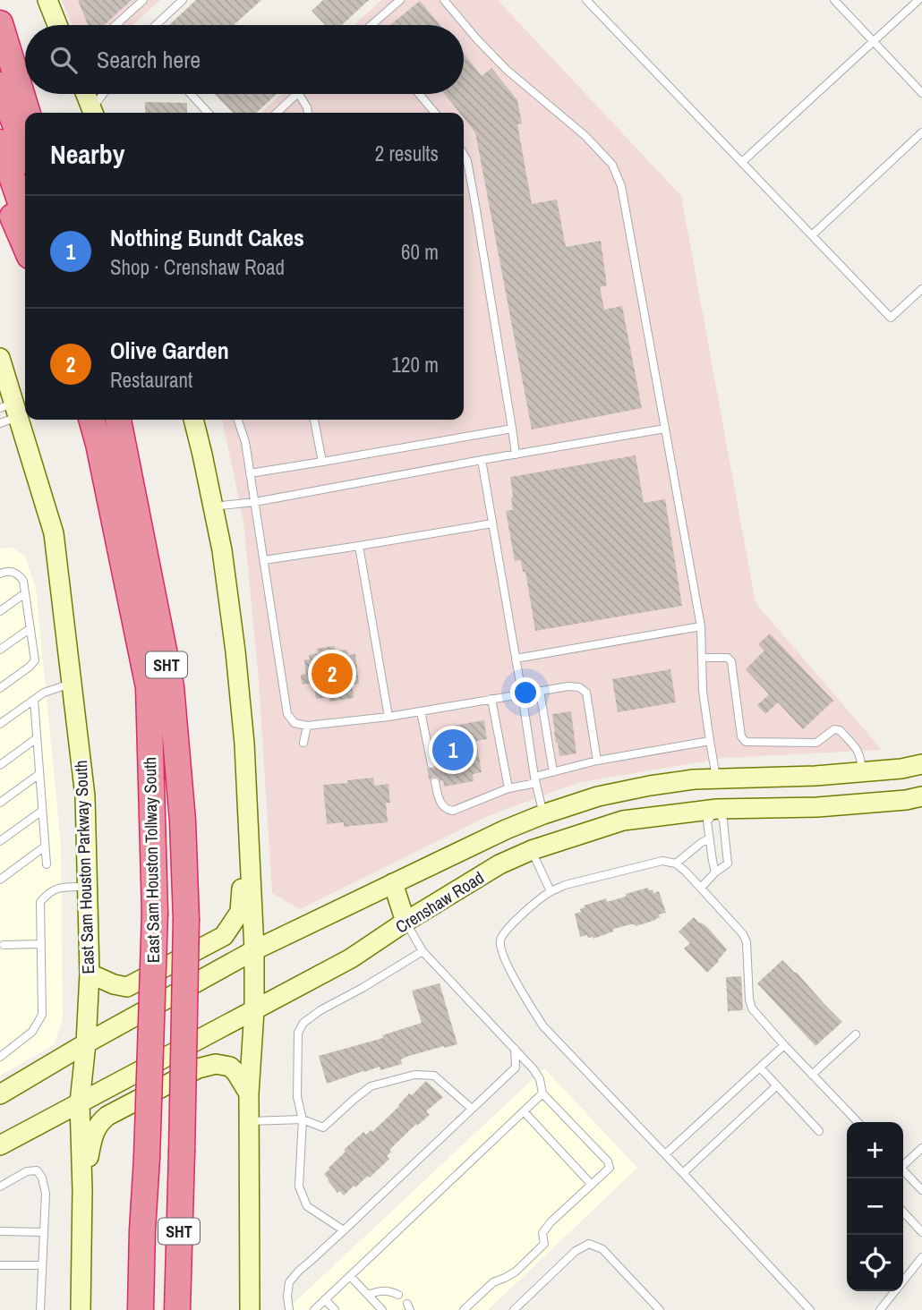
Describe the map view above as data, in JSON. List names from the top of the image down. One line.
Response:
{"streets":{"highway":["SHT","East Sam Houston Tollway South"],"main road":["East Sam Houston Parkway South","Crenshaw Road"]},"crossings":[["East Sam Houston Parkway South","Crenshaw Road"]],"page":{"search":"Search here","heading":["Nearby","2 results"],"list":[{"mark":"1","name":"Nothing Bundt Cakes","note":"Shop · Crenshaw Road","value":"60 m"},{"mark":"2","name":"Olive Garden","note":"Restaurant","value":"120 m"}],"pins":["2","1"],"map_buttons":["+","−"]}}
